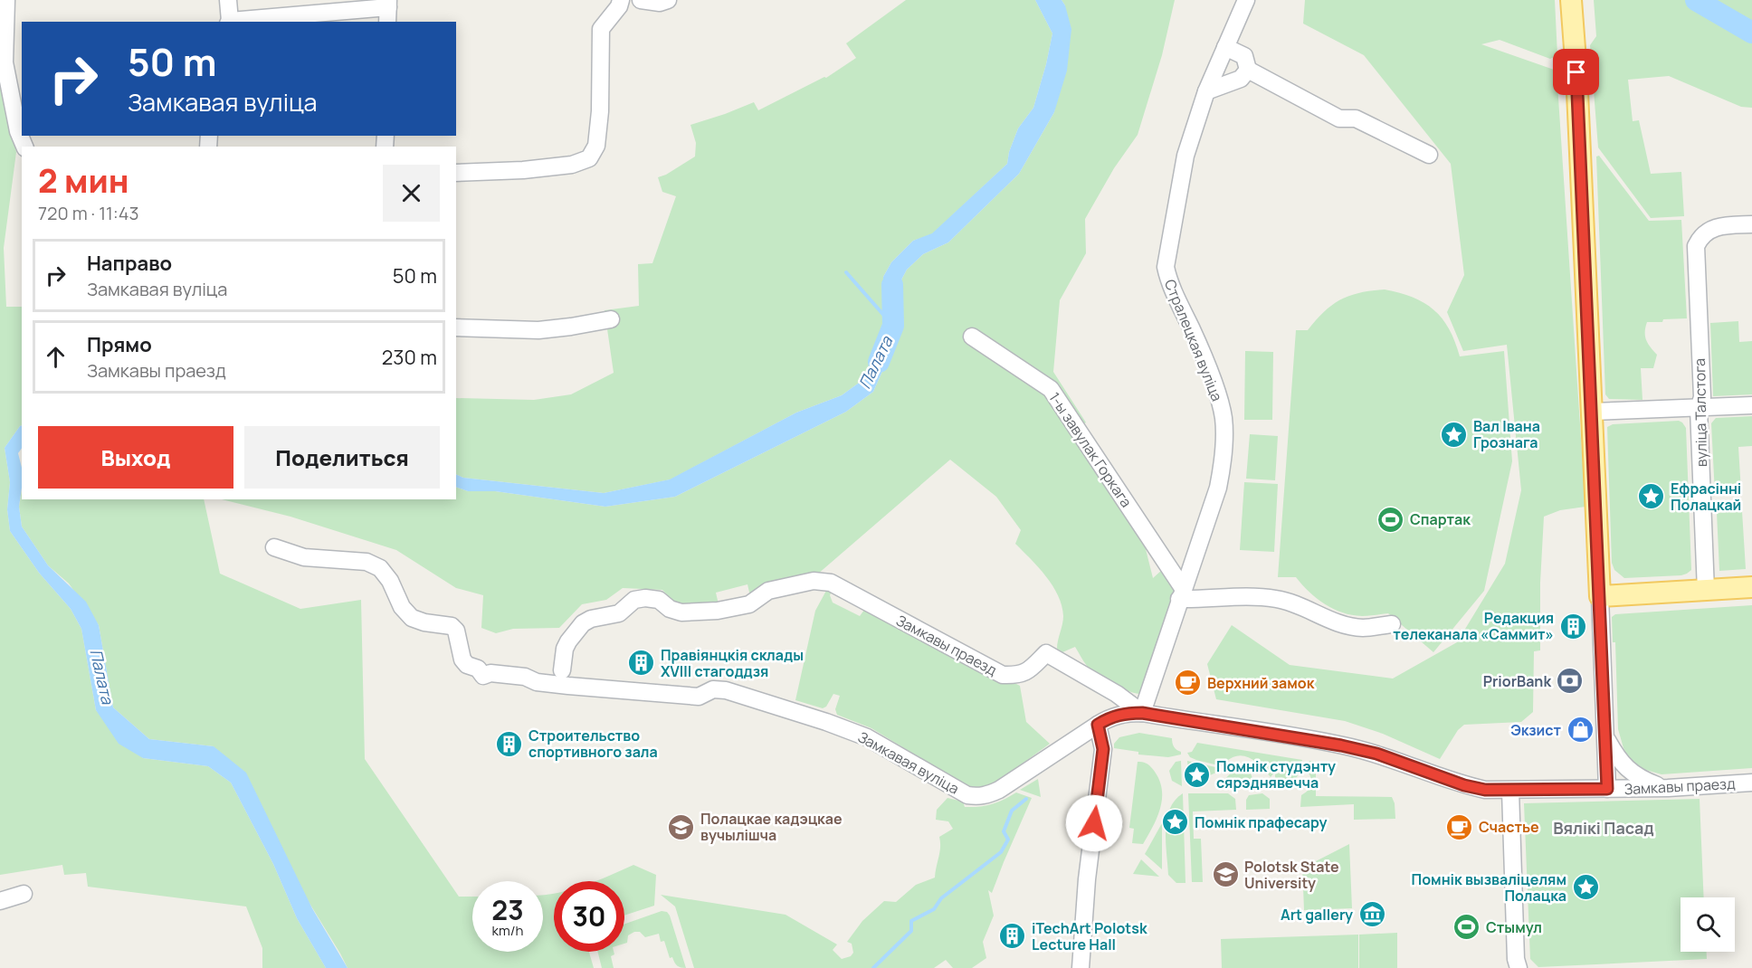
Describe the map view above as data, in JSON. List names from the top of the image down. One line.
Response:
{"streets":{"street":["Стралецкая вуліца","вуліца Талстога","1-ы завулак Горкага","Замкавы праезд","Замкавая вуліца"]},"crossings":[["Стралецкая вуліца","1-ы завулак Горкага"],["Стралецкая вуліца","Замкавы праезд"],["Стралецкая вуліца","Замкавая вуліца"],["Замкавы праезд","Замкавая вуліца"]],"districts":["Вялікі Пасад"],"water":["Палата"],"places":{"place":["Вал Івана Грознага","Ефрасінні Полацкай","Помнік студэнту сярэднявечча","Помнік прафесару","Помнік вызваліцелям Полацка"],"sports":["Спартак","Стымул"],"building":["Редакция телеканала «Саммит»","Правіянцкія склады XVIII стагоддзя","Строительство спортивного зала","iTechArt Polotsk Lecture Hall"],"bank":["PriorBank"],"cafe":["Верхний замок","Счастье"],"shop":["Экзист"],"school or university":["Полацкае кадэцкае вучылішча","Polotsk State University"],"museum":["Art gallery"]},"page":{"turn":["50 m","Замкавая вуліца"],"heading":["2 мин","720 m · 11:43"],"list":[{"name":"Направо","note":"Замкавая вуліца","value":"50 m"},{"name":"Прямо","note":"Замкавы праезд","value":"230 m"}],"buttons":["Выход","Поделиться"],"speed":"23 km/h","limit":"30"}}
